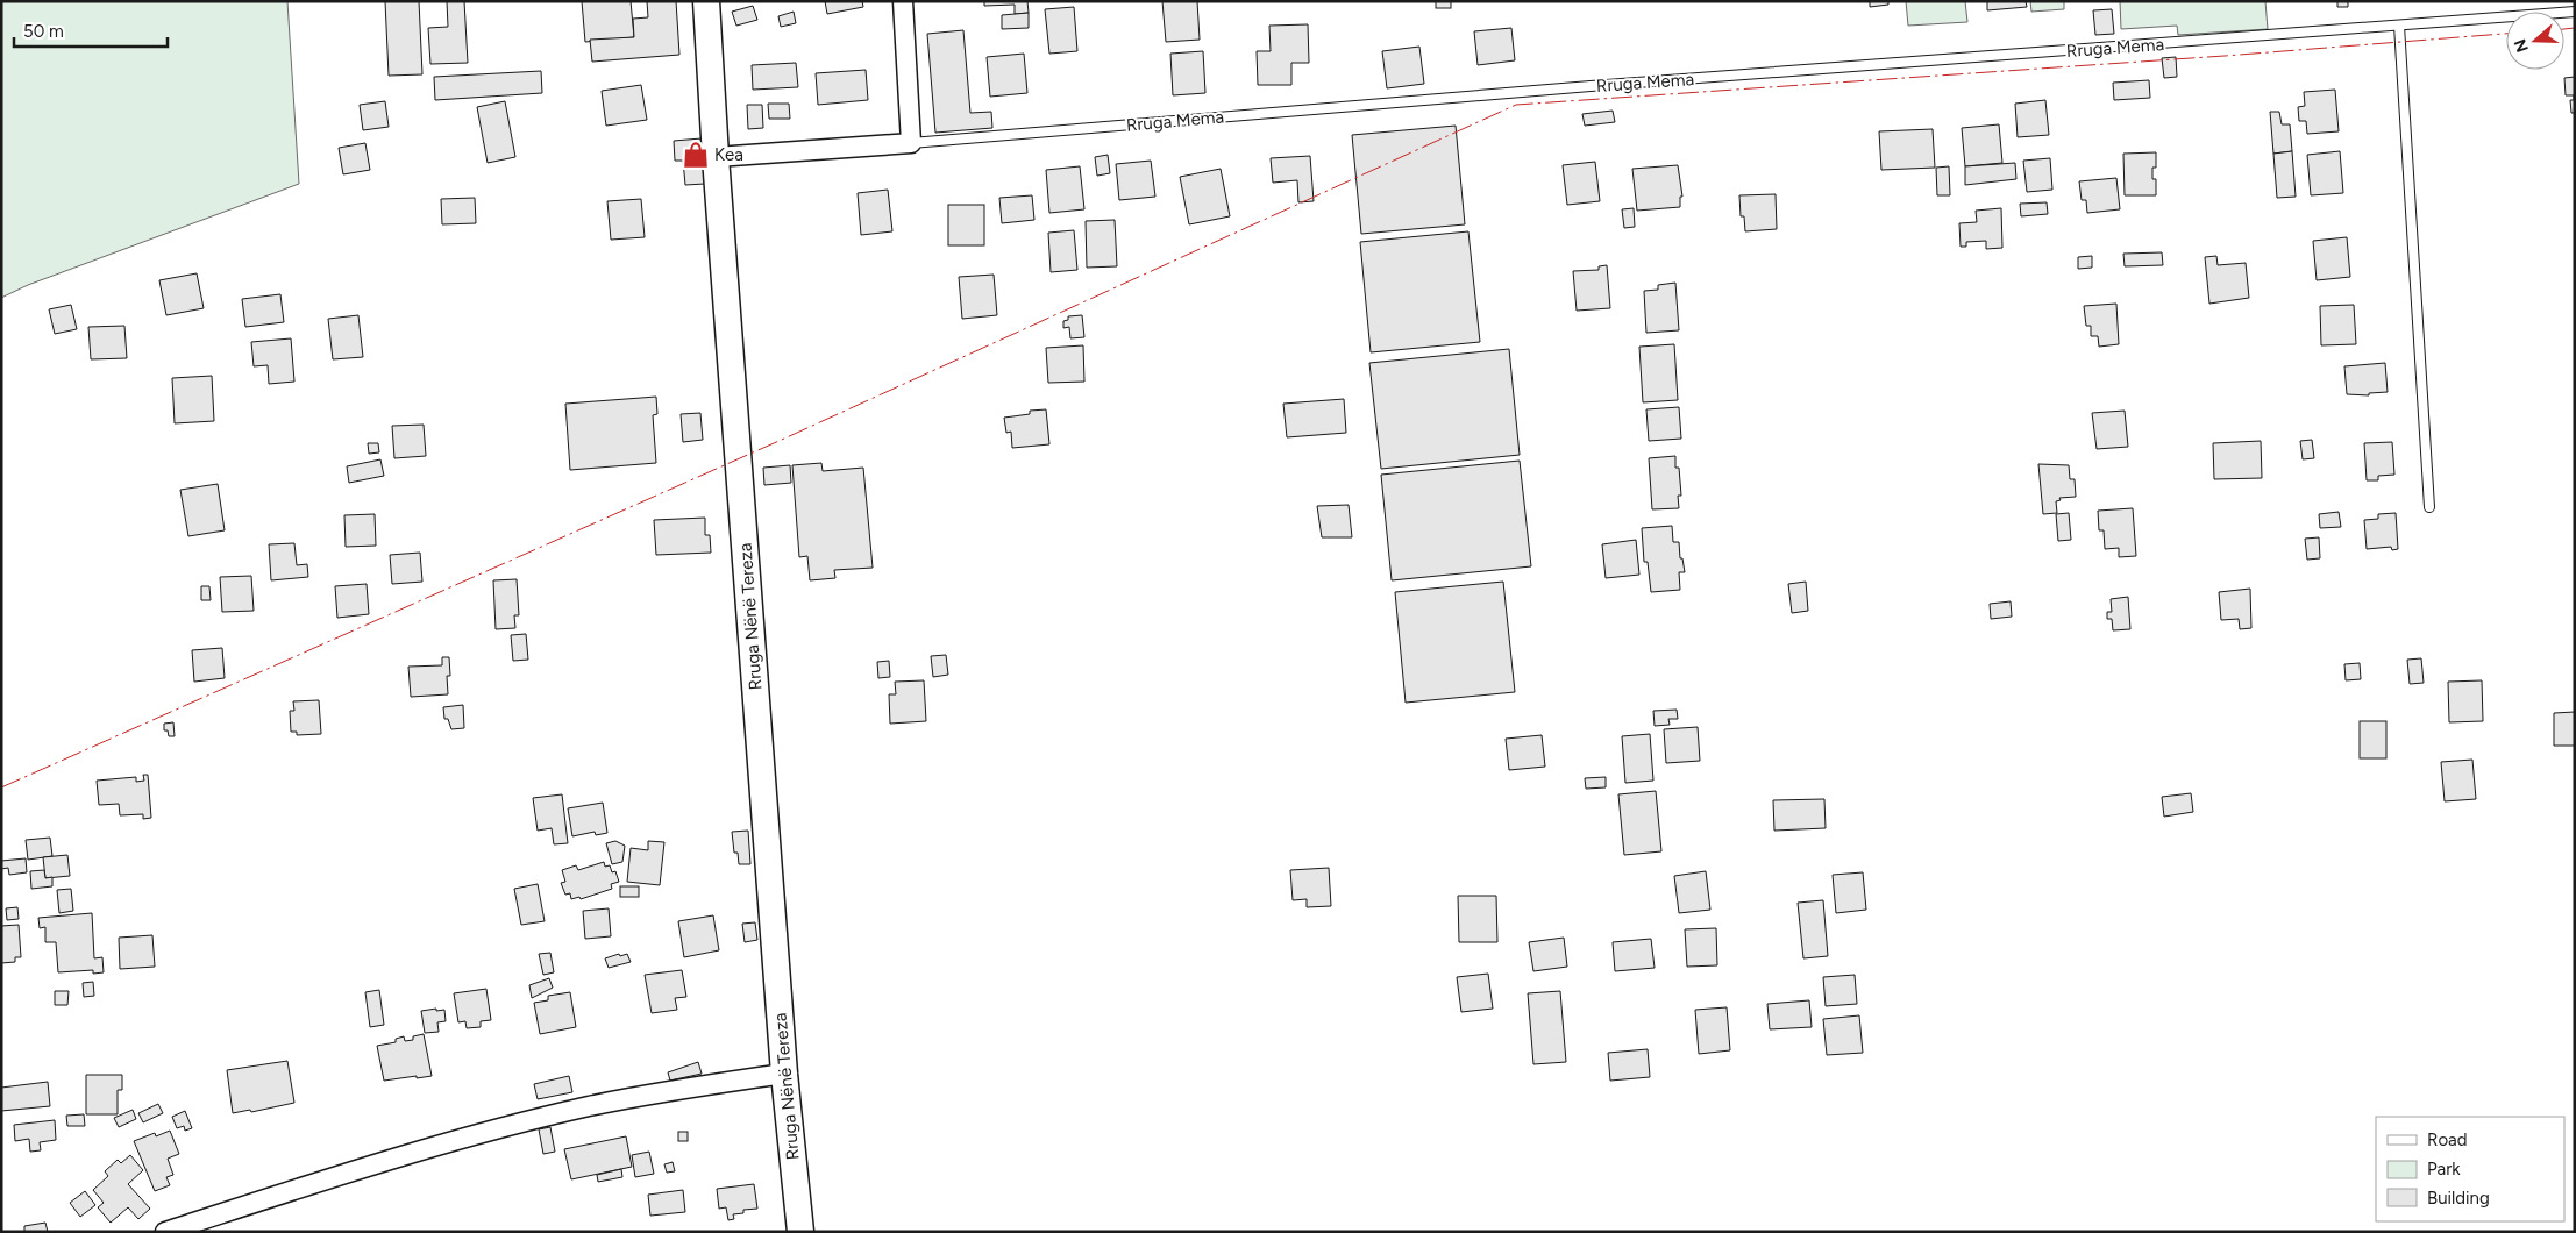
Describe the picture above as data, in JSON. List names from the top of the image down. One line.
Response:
{"streets":{"main road":["Rruga Nënë Tereza"],"street":["Rruga Mema"]},"crossings":[["Rruga Mema","Rruga Nënë Tereza"]],"places":{"shop":["Kea"]},"legend":["Road","Park","Building"],"scale_bar":"50 m","north":"left"}
